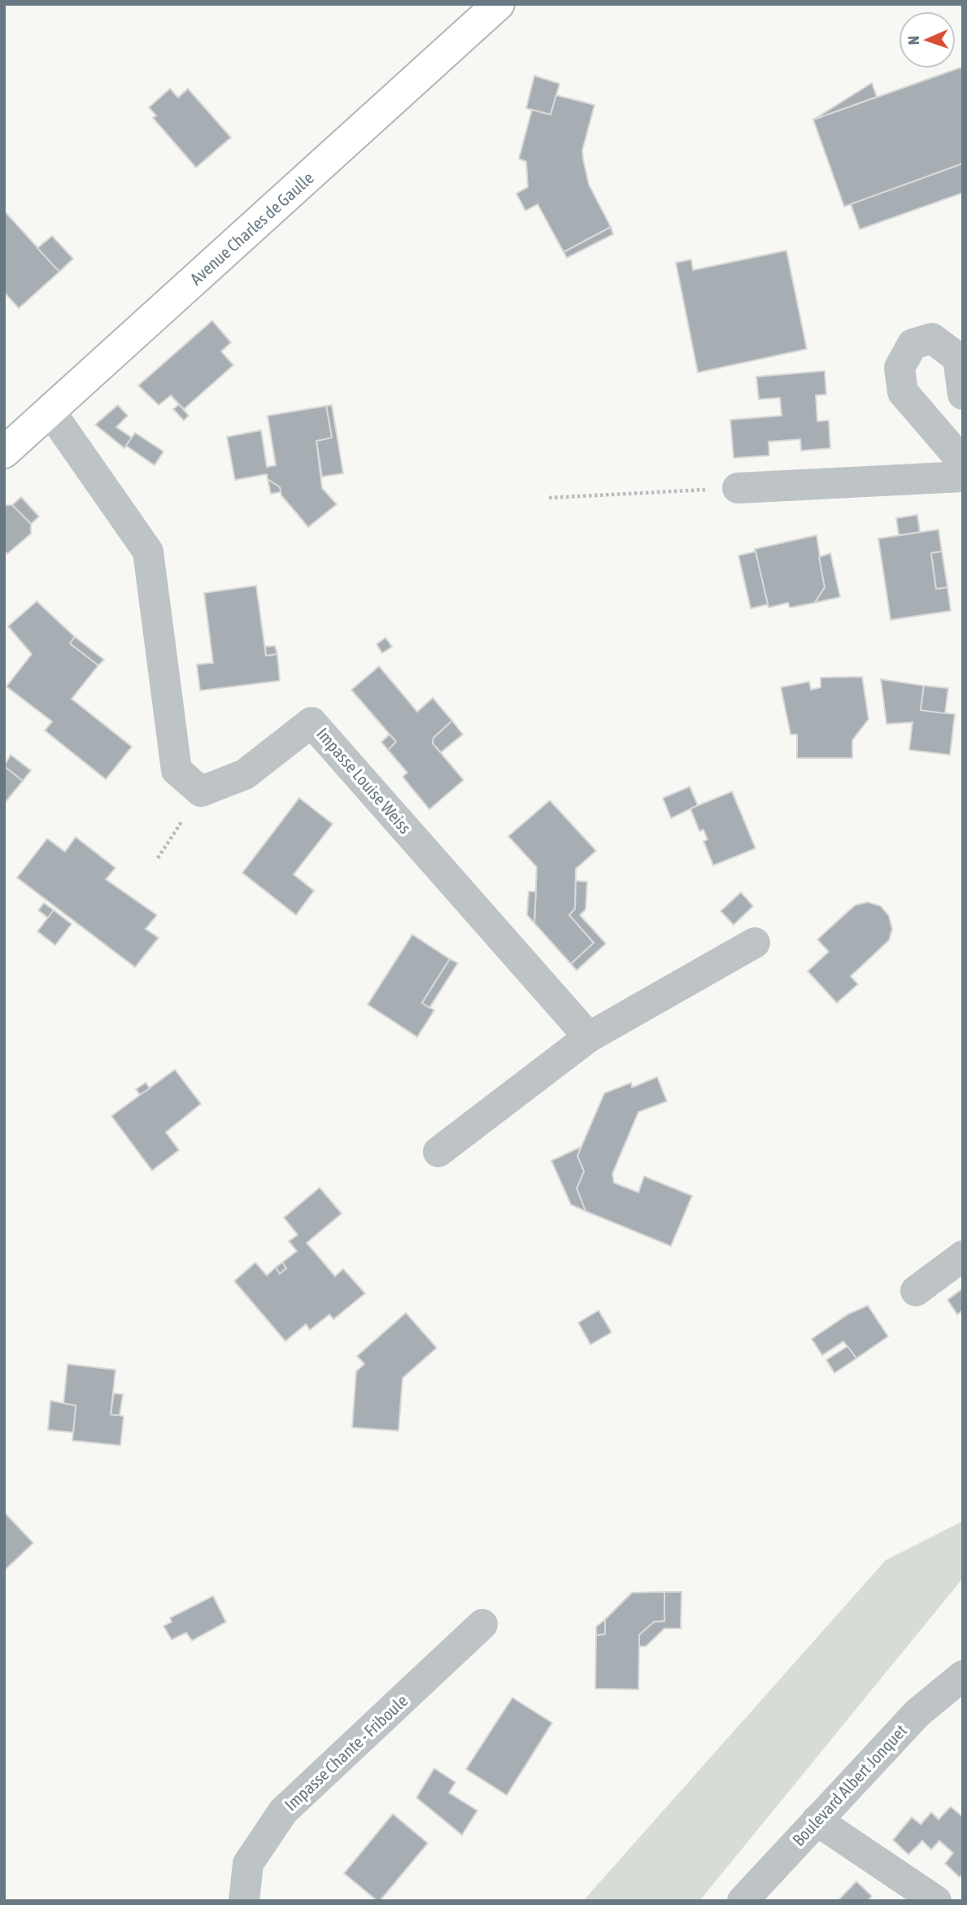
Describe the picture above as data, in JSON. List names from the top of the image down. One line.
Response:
{"streets":{"main road":["Avenue Charles de Gaulle"],"street":["Impasse Louise Weiss","Impasse Chante - Friboule","Boulevard Albert Jonquet"]},"north":"left"}
